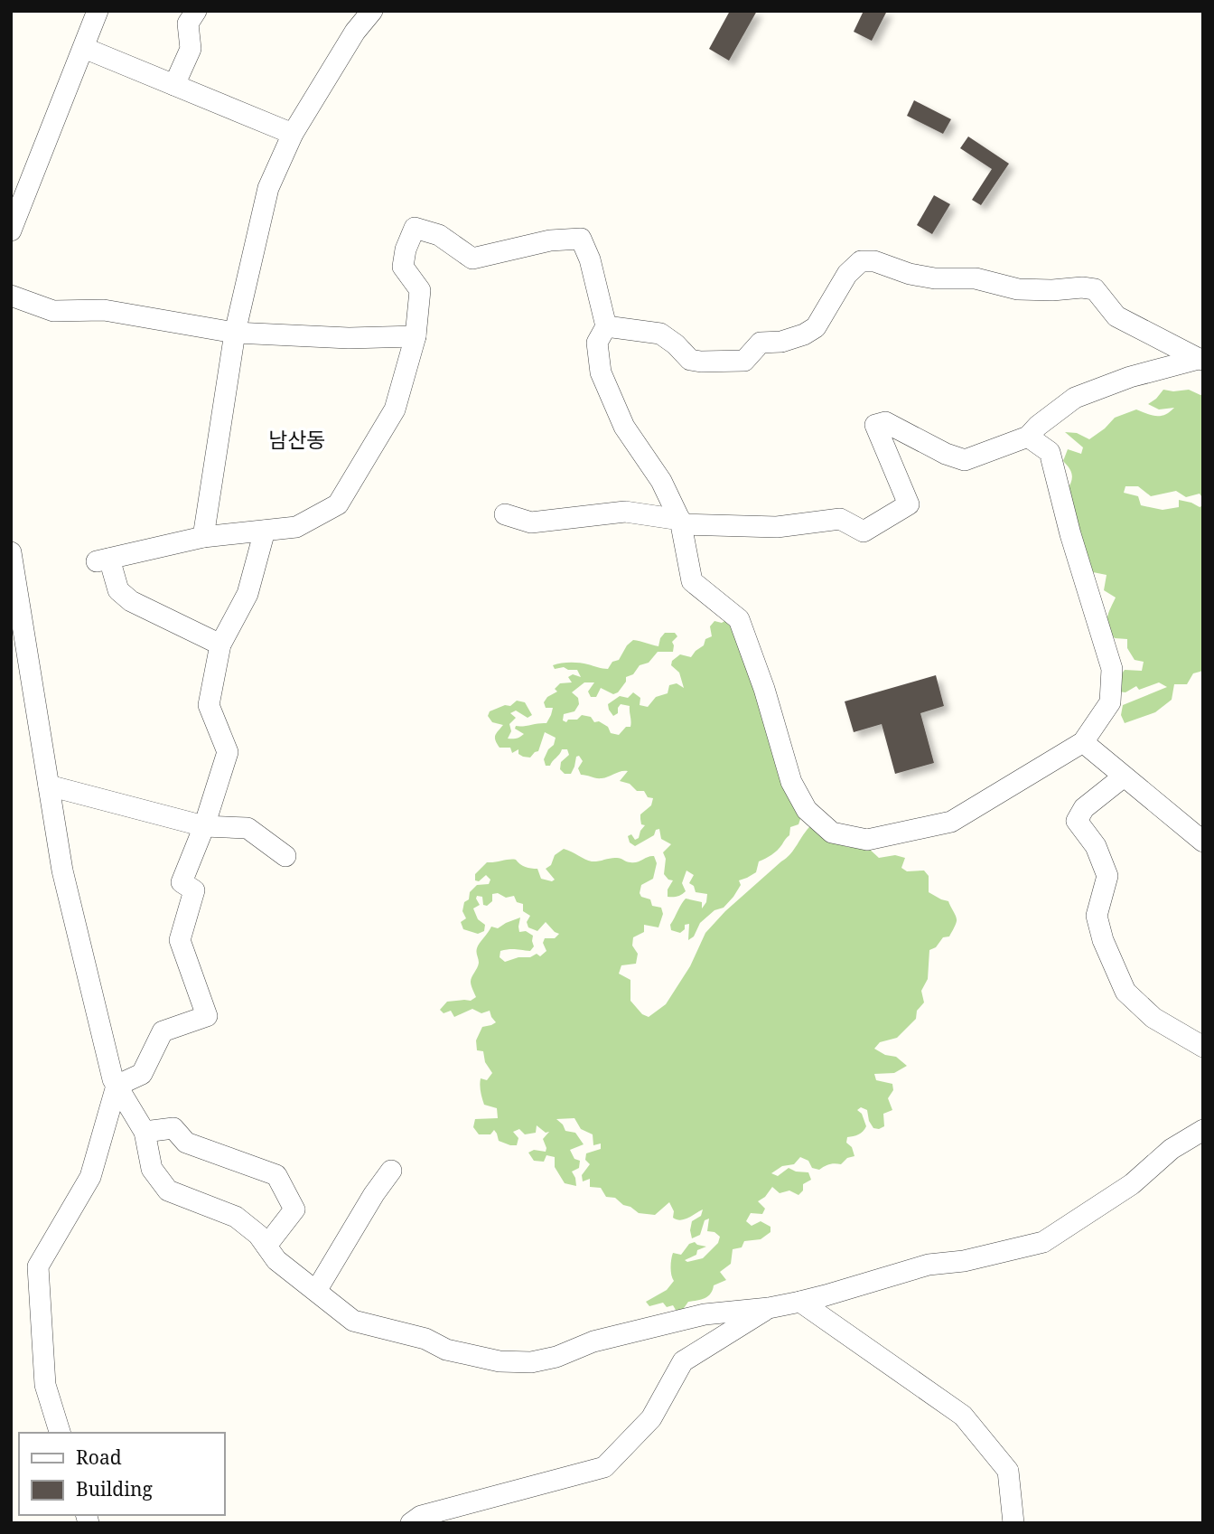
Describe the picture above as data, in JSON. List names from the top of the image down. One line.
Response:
{"districts":["남산동"],"legend":["Road","Building"]}
